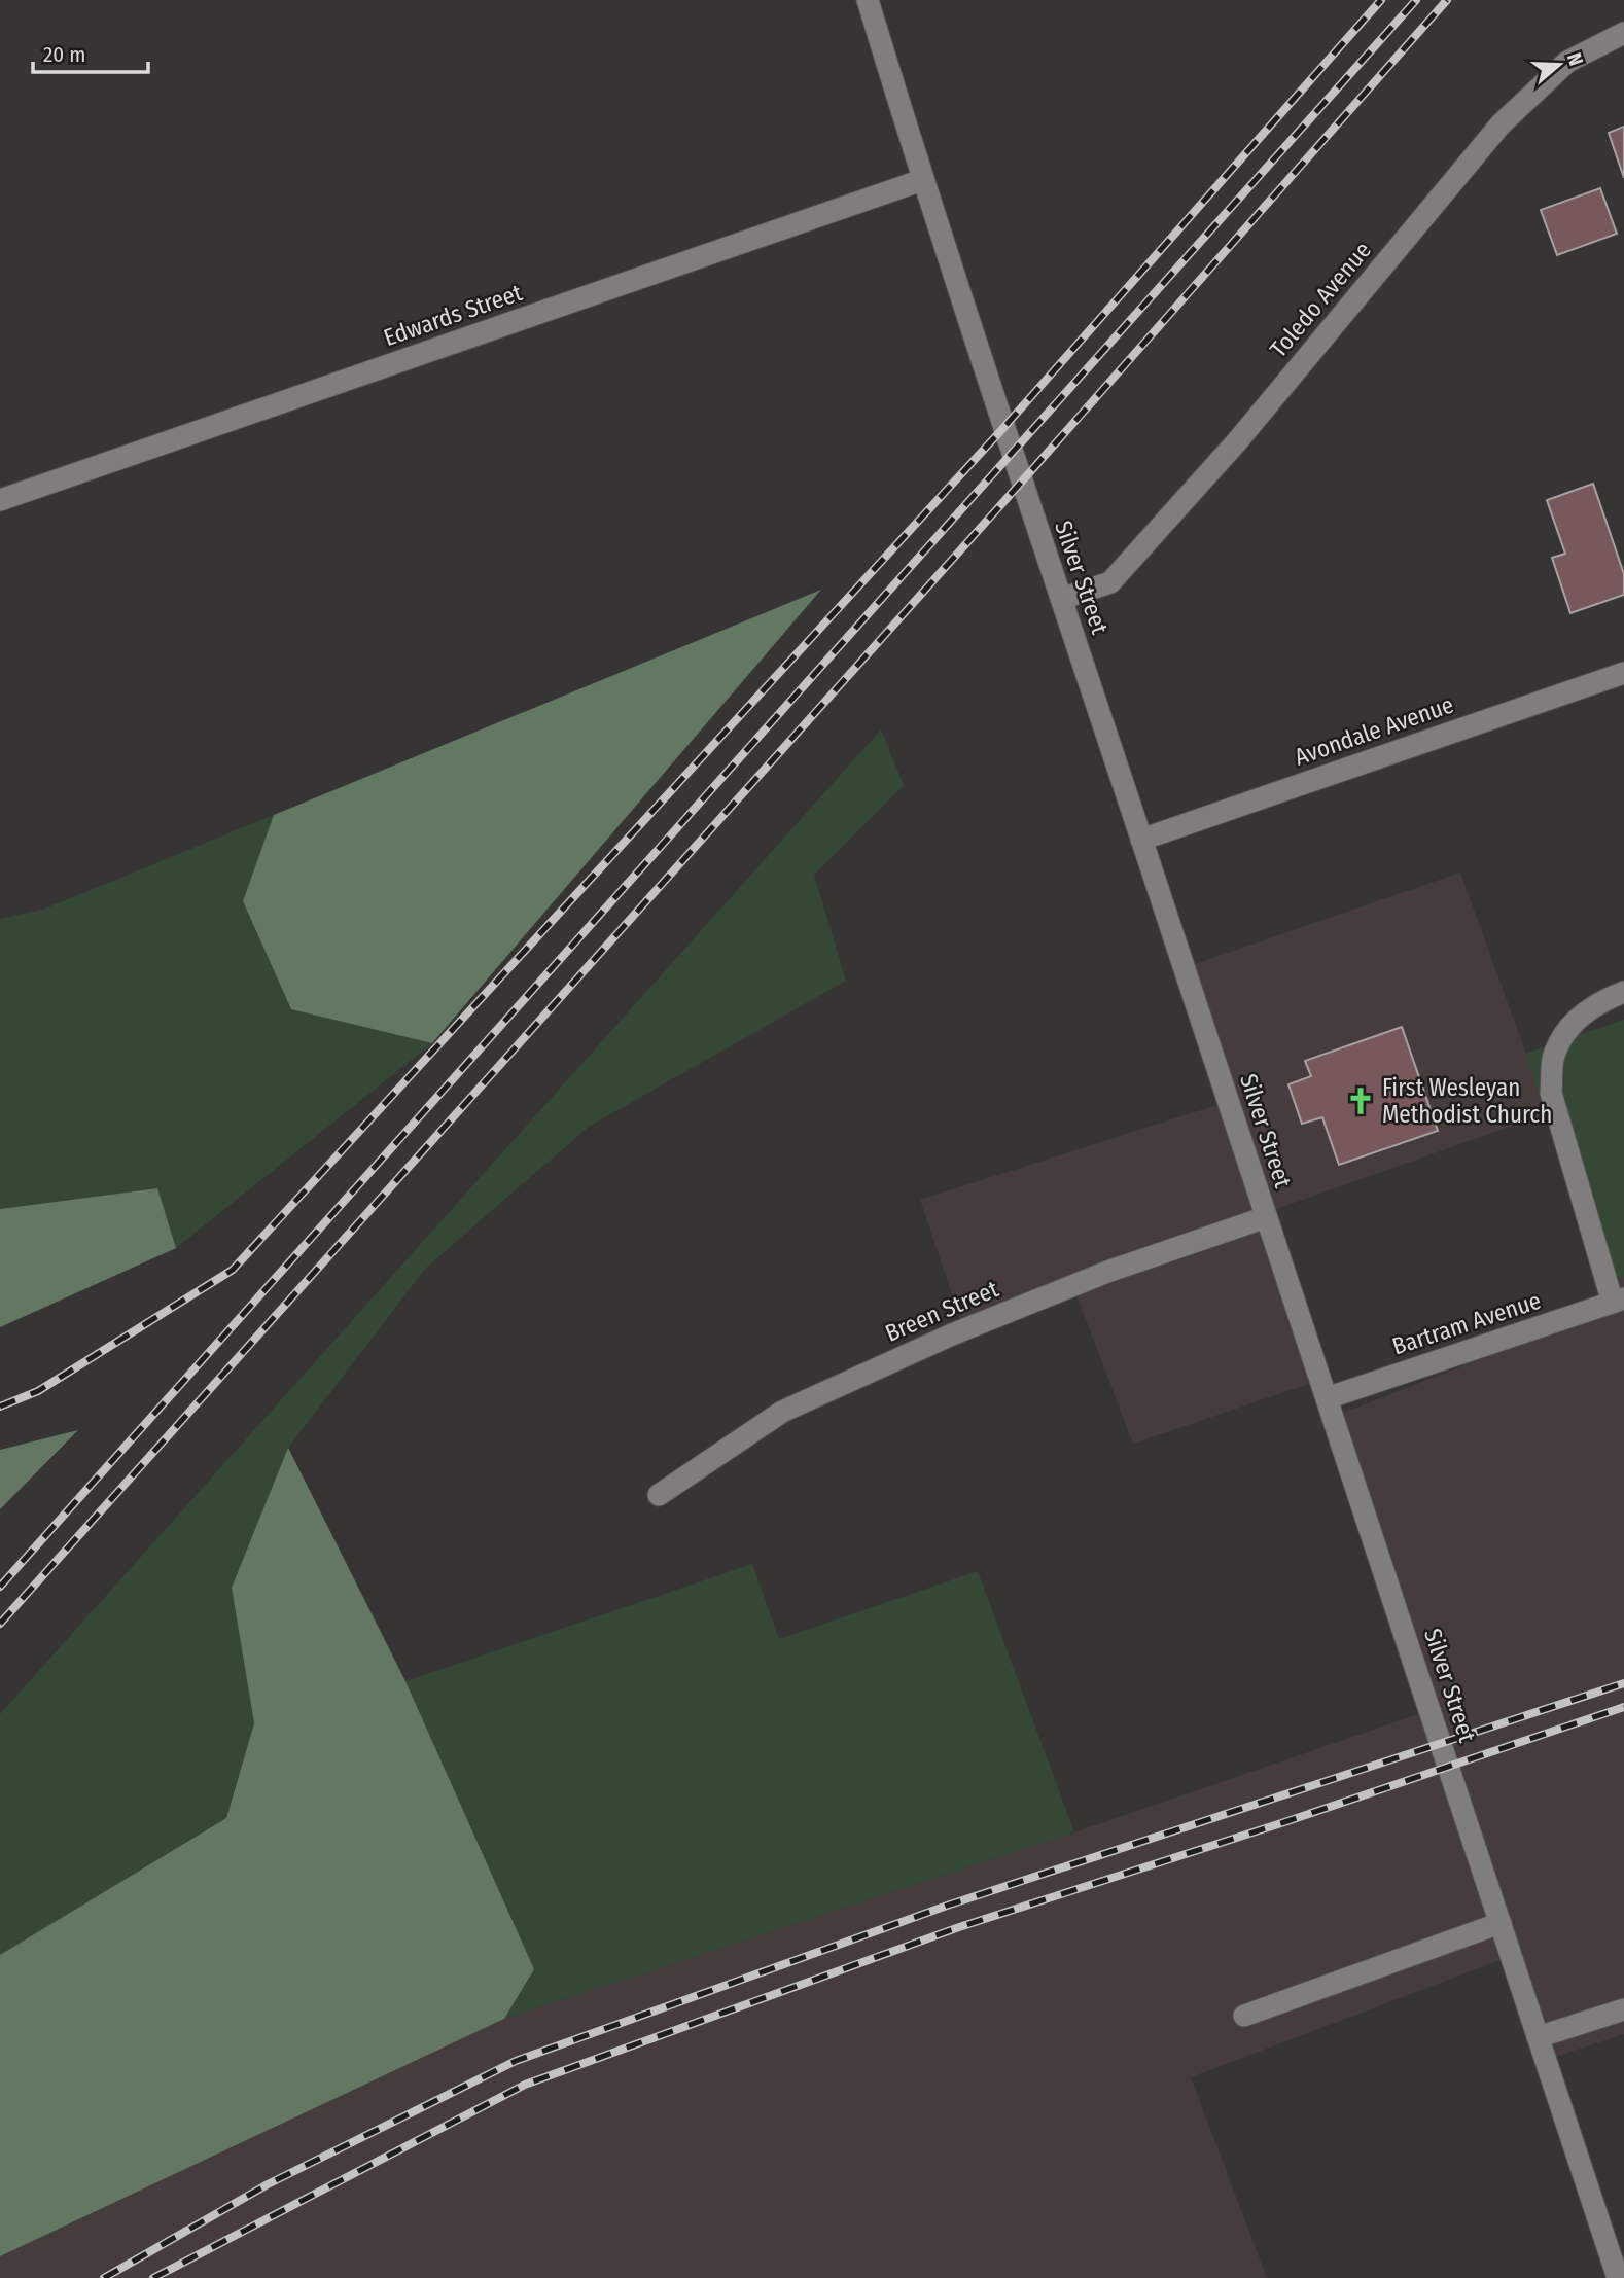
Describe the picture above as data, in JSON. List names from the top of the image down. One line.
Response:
{"streets":{"street":["Toledo Avenue","Edwards Street","Silver Street","Avondale Avenue","Breen Street","Bartram Avenue"]},"crossings":[["Toledo Avenue","Silver Street"],["Edwards Street","Silver Street"],["Silver Street","Avondale Avenue"],["Silver Street","Breen Street"],["Silver Street","Bartram Avenue"]],"places":{"church":["First Wesleyan Methodist Church"]},"scale_bar":"20 m","north":"right"}
